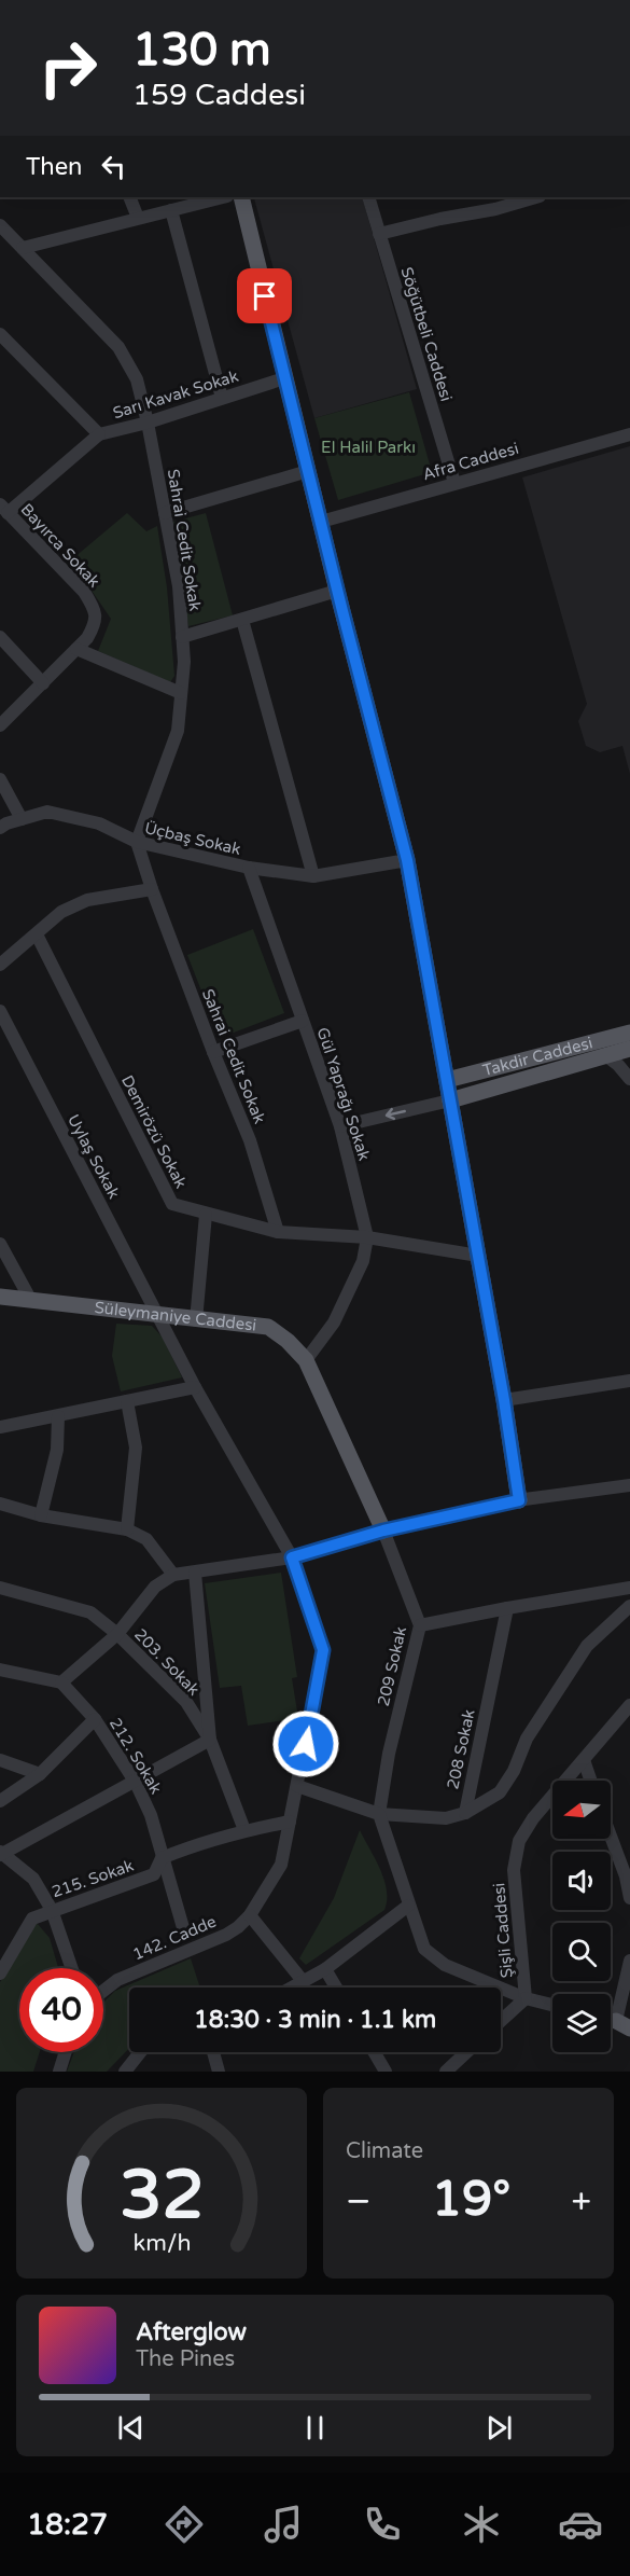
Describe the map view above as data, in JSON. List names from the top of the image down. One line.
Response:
{"streets":{"main road":["Takdir Caddesi","Süleymaniye Caddesi"],"street":["Söğütbeli Caddesi","Sarı Kavak Sokak","Afra Caddesi","Sahrai Cedit Sokak","Bayırca Sokak","Üçbaş Sokak","Gül Yaprağı Sokak","Demirözü Sokak","Uylaş Sokak","203. Sokak","209 Sokak","208 Sokak","212. Sokak","215. Sokak","Şişli Caddesi","142. Cadde"]},"crossings":[["Söğütbeli Caddesi","Afra Caddesi"],["Sarı Kavak Sokak","Sahrai Cedit Sokak"],["Sahrai Cedit Sokak","Üçbaş Sokak"],["Sahrai Cedit Sokak","Demirözü Sokak"],["Üçbaş Sokak","Gül Yaprağı Sokak"],["Gül Yaprağı Sokak","Demirözü Sokak"],["Gül Yaprağı Sokak","Süleymaniye Caddesi"],["Uylaş Sokak","Süleymaniye Caddesi"],["Uylaş Sokak","142. Cadde"],["Süleymaniye Caddesi","209 Sokak"],["203. Sokak","215. Sokak"],["209 Sokak","208 Sokak"],["208 Sokak","142. Cadde"],["212. Sokak","215. Sokak"],["215. Sokak","142. Cadde"]],"parks":["El Halil Parkı"],"north":"left","page":{"turn":["130 m","159 Caddesi"],"then":"Then","limit":"40","trip":"18:30 · 3 min · 1.1 km","tile":"Climate","heat":["−","19°","+"],"song":["Afterglow","The Pines"],"tabs":"18:27","gauge":["32","km/h"]}}
